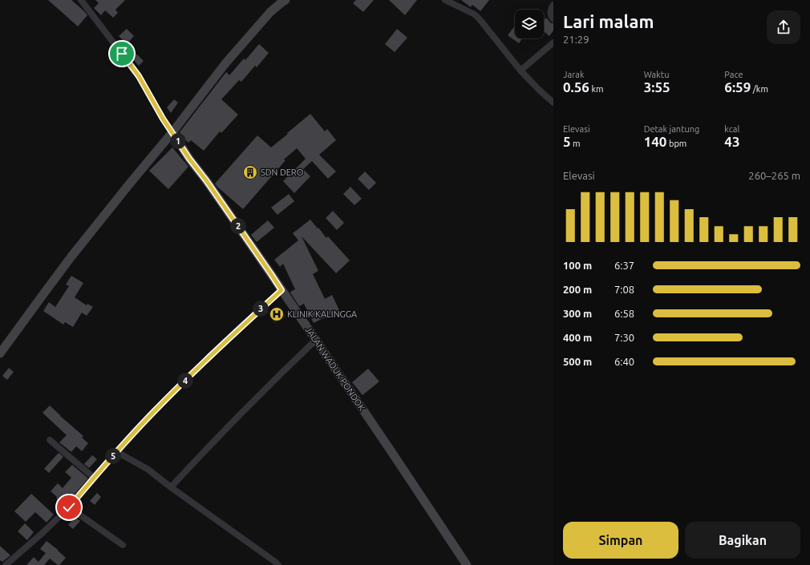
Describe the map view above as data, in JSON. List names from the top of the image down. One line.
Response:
{"streets":{"street":["JALAN WADUK PONDOK"]},"places":{"building":["SDN DERO"],"hospital":["KLINIK KALINGGA"]},"page":{"heading":["Lari malam","21:29"],"stats":[["Jarak","0.56 km"],["Waktu","3:55"],["Pace","6:59 /km"],["Elevasi","5 m"],["Detak jantung","140 bpm"],["kcal","43"]],"pins":["1","2","3","4","5"],"chart":["Elevasi","260–265 m"],"list":[{"name":"100 m","note":"6:37"},{"name":"200 m","note":"7:08"},{"name":"300 m","note":"6:58"},{"name":"400 m","note":"7:30"},{"name":"500 m","note":"6:40"}],"buttons":["Simpan","Bagikan"]}}
